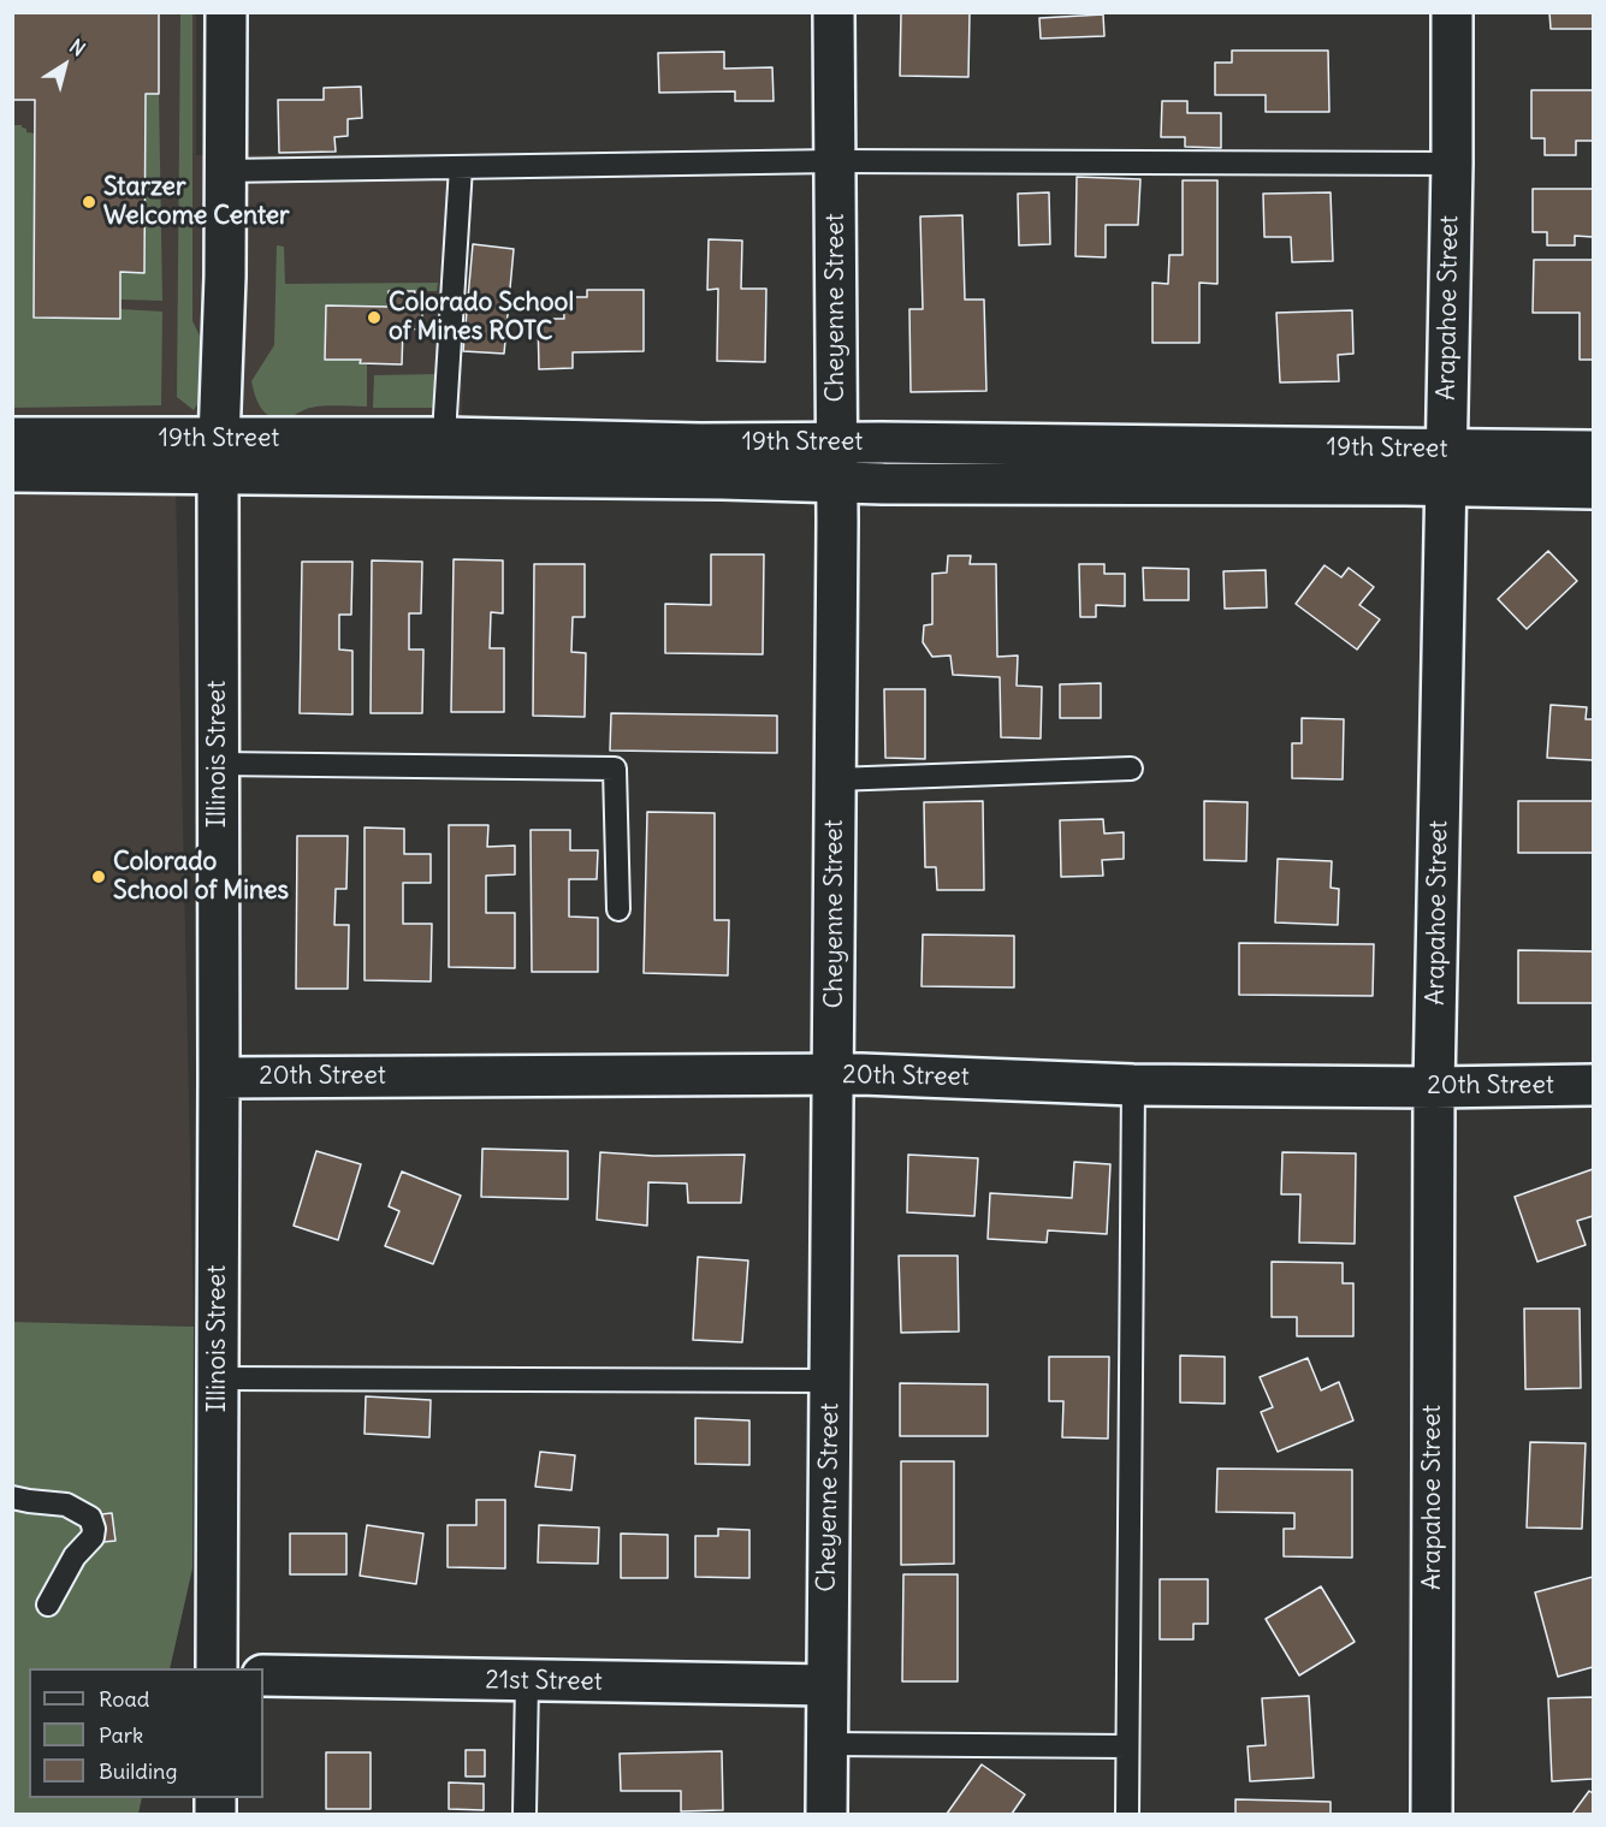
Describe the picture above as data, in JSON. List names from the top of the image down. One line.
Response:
{"streets":{"street":["Cheyenne Street","Arapahoe Street","19th Street","Illinois Street","20th Street","21st Street"]},"crossings":[["Cheyenne Street","19th Street"],["Cheyenne Street","20th Street"],["Cheyenne Street","21st Street"],["Arapahoe Street","19th Street"],["Arapahoe Street","20th Street"],["19th Street","Illinois Street"],["Illinois Street","20th Street"]],"places":["Starzer Welcome Center","Colorado School of Mines ROTC","Colorado School of Mines"],"legend":["Road","Park","Building"],"north":"top right"}
